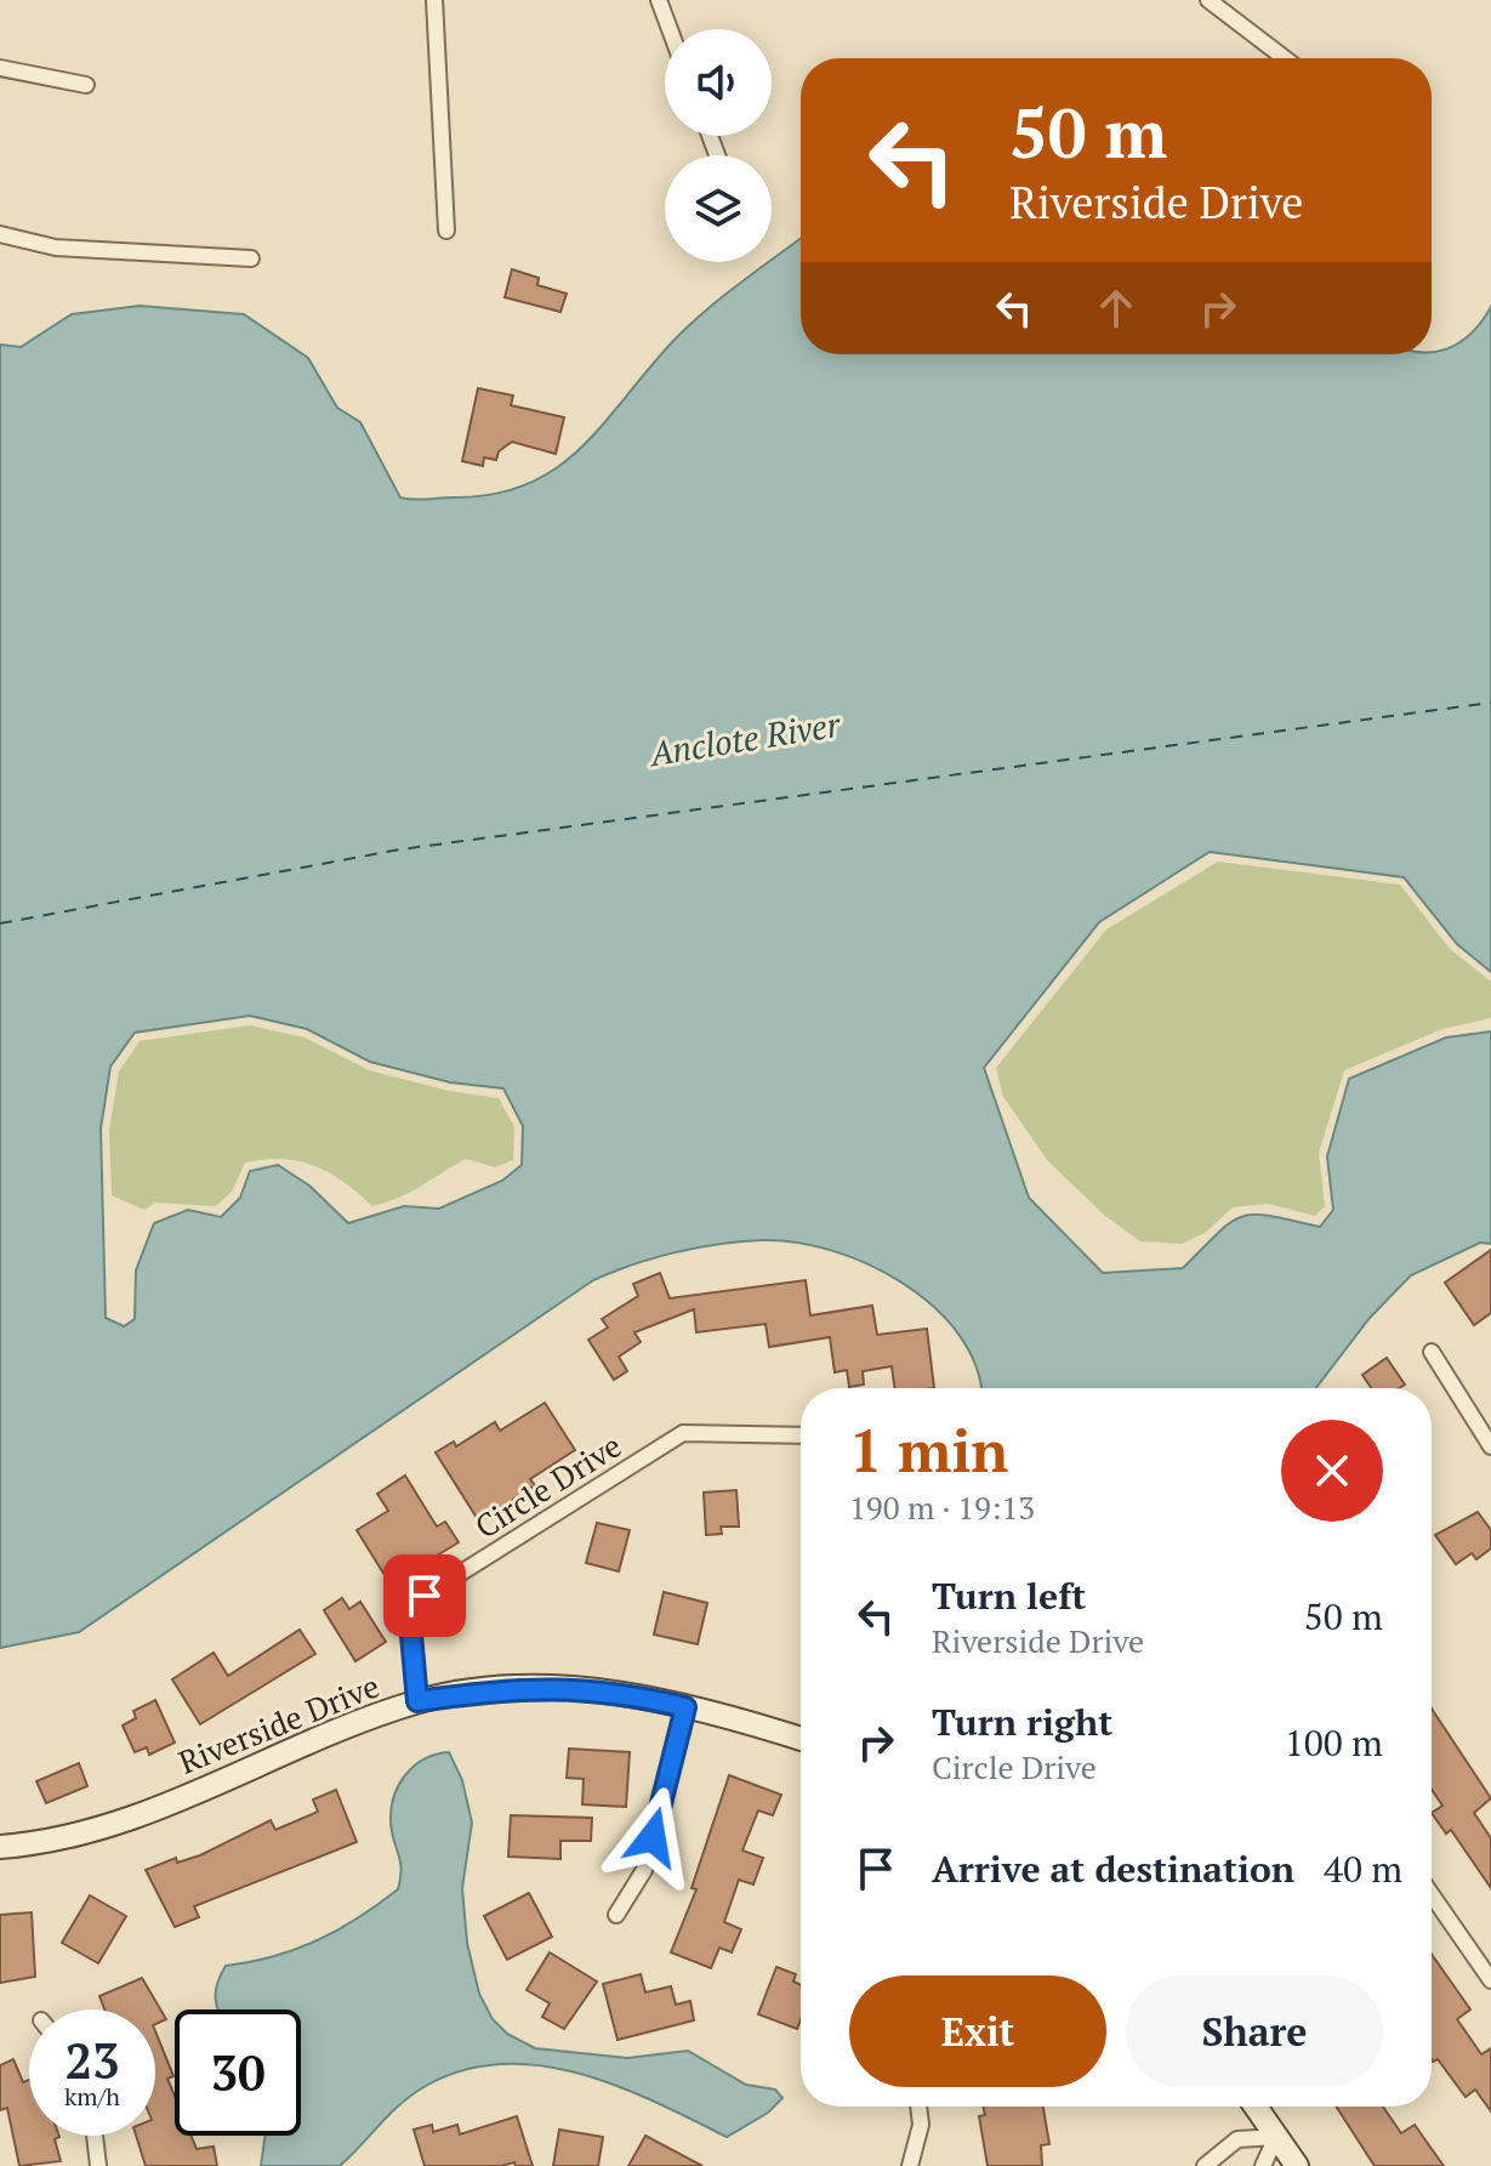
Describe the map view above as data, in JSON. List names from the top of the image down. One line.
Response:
{"streets":{"street":["Circle Drive","Riverside Drive"]},"crossings":[["Circle Drive","Riverside Drive"]],"water":["Anclote River"],"page":{"turn":["50 m","Riverside Drive"],"heading":["1 min","190 m · 19:13"],"list":[{"name":"Turn left","note":"Riverside Drive","value":"50 m"},{"name":"Turn right","note":"Circle Drive","value":"100 m"},{"name":"Arrive at destination","value":"40 m"}],"buttons":["Exit","Share"],"speed":"23 km/h","limit":"30"}}
